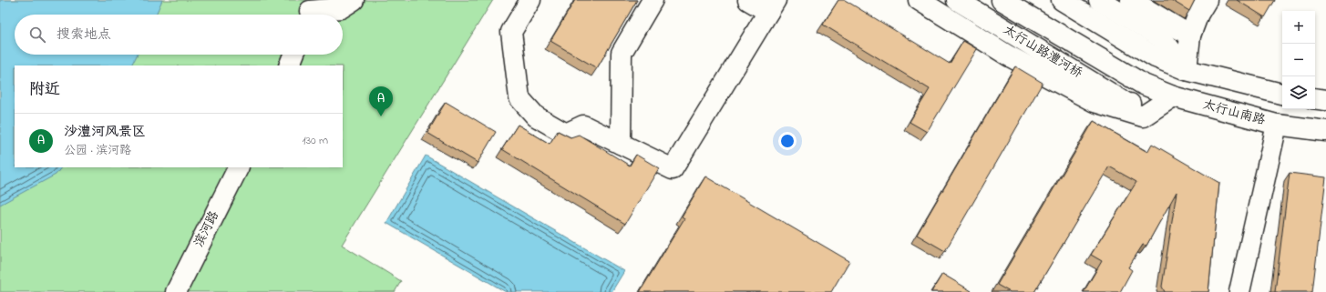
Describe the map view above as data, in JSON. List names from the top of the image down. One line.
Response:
{"streets":{"street":["太行山路澧河桥","太行山南路","滨河路"]},"crossings":[["太行山路澧河桥","太行山南路"]],"page":{"map_buttons":["+","−"],"search":"搜索地点","heading":"附近","pins":"A","list":[{"mark":"A","name":"沙澧河风景区","note":"公园 · 滨河路","value":"130 m"}]}}
